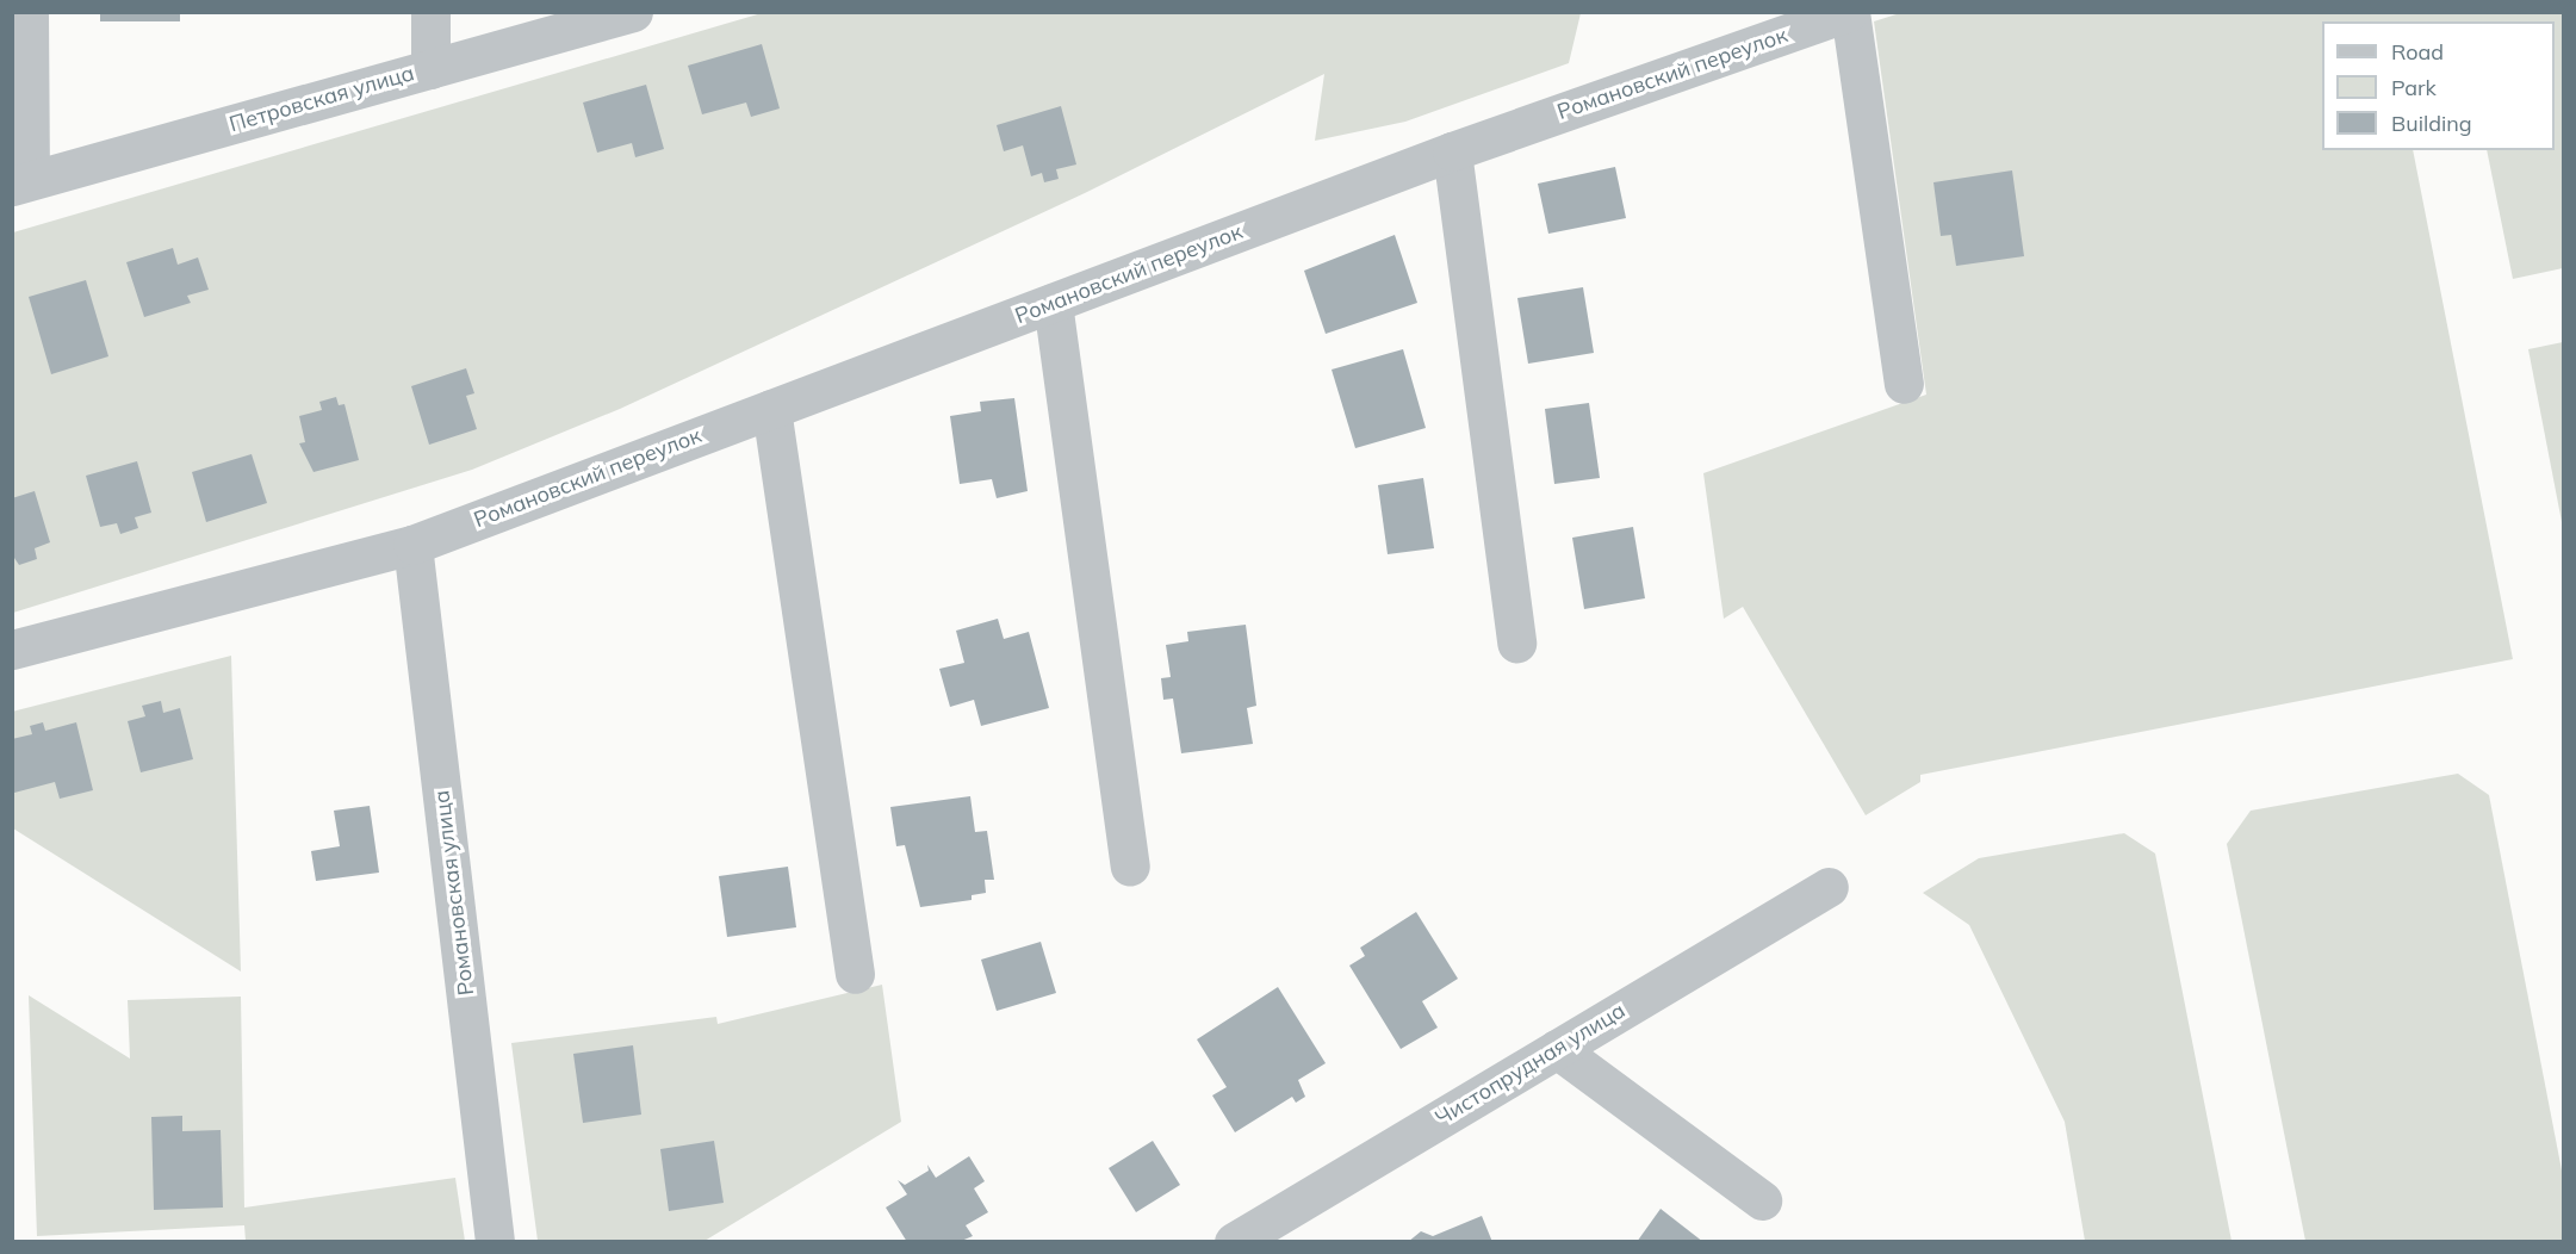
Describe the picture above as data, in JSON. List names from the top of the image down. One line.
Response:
{"streets":{"street":["Романовский переулок","Петровская улица","Романовская улица","Чистопрудная улица"]},"crossings":[["Романовский переулок","Романовская улица"]],"legend":["Road","Park","Building"]}
